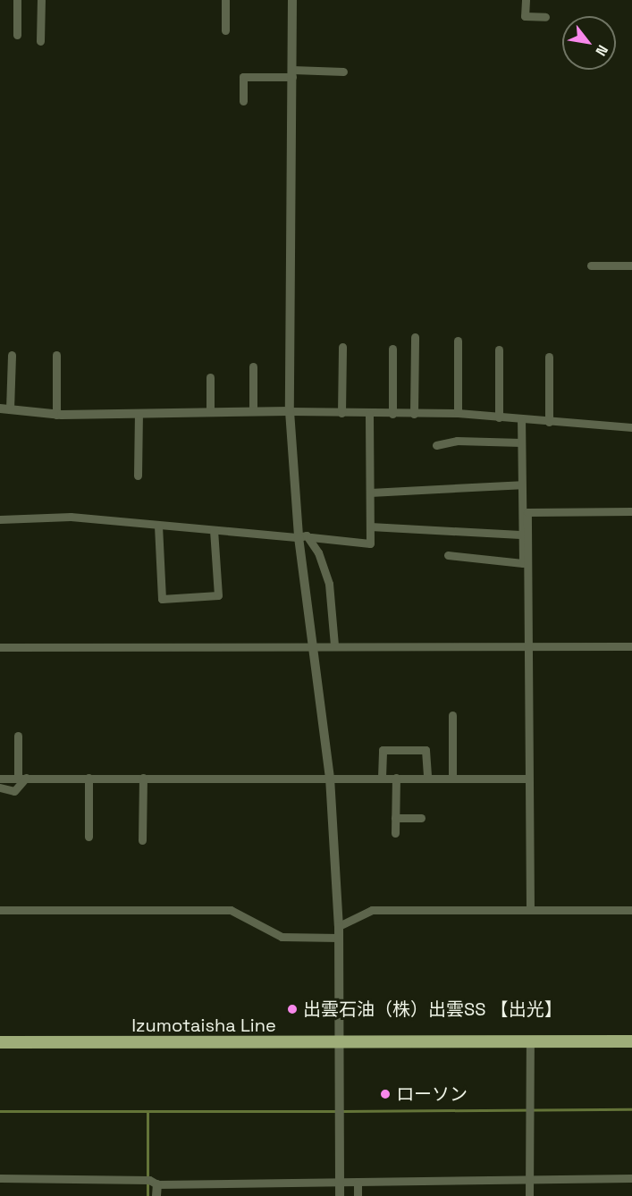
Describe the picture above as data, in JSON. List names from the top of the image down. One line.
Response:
{"streets":{"main road":["Izumotaisha Line"]},"places":["出雲石油（株）出雲SS 【出光】","ローソン"],"north":"bottom right"}
